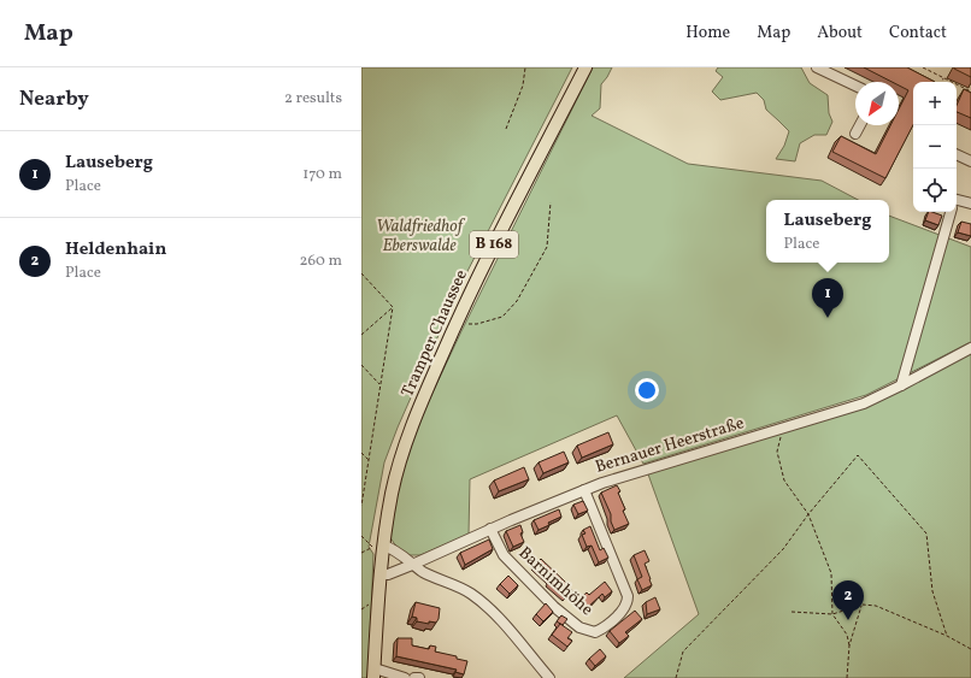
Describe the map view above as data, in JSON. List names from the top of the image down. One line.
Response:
{"streets":{"main road":["B 168","Tramper Chaussee"],"street":["Bernauer Heerstraße","Barnimhöhe"]},"crossings":[["B 168","Tramper Chaussee"],["B 168","Bernauer Heerstraße"],["Bernauer Heerstraße","Barnimhöhe"]],"parks":["Waldfriedhof Eberswalde"],"north":"bottom left","page":{"header":"Map","nav":["Home","Map","About","Contact"],"heading":["Nearby","2 results"],"map_buttons":["+","−"],"list":[{"mark":"1","name":"Lauseberg","note":"Place","value":"170 m"},{"mark":"2","name":"Heldenhain","note":"Place","value":"260 m"}],"popup":["Lauseberg","Place"],"pins":["1","2"]}}
